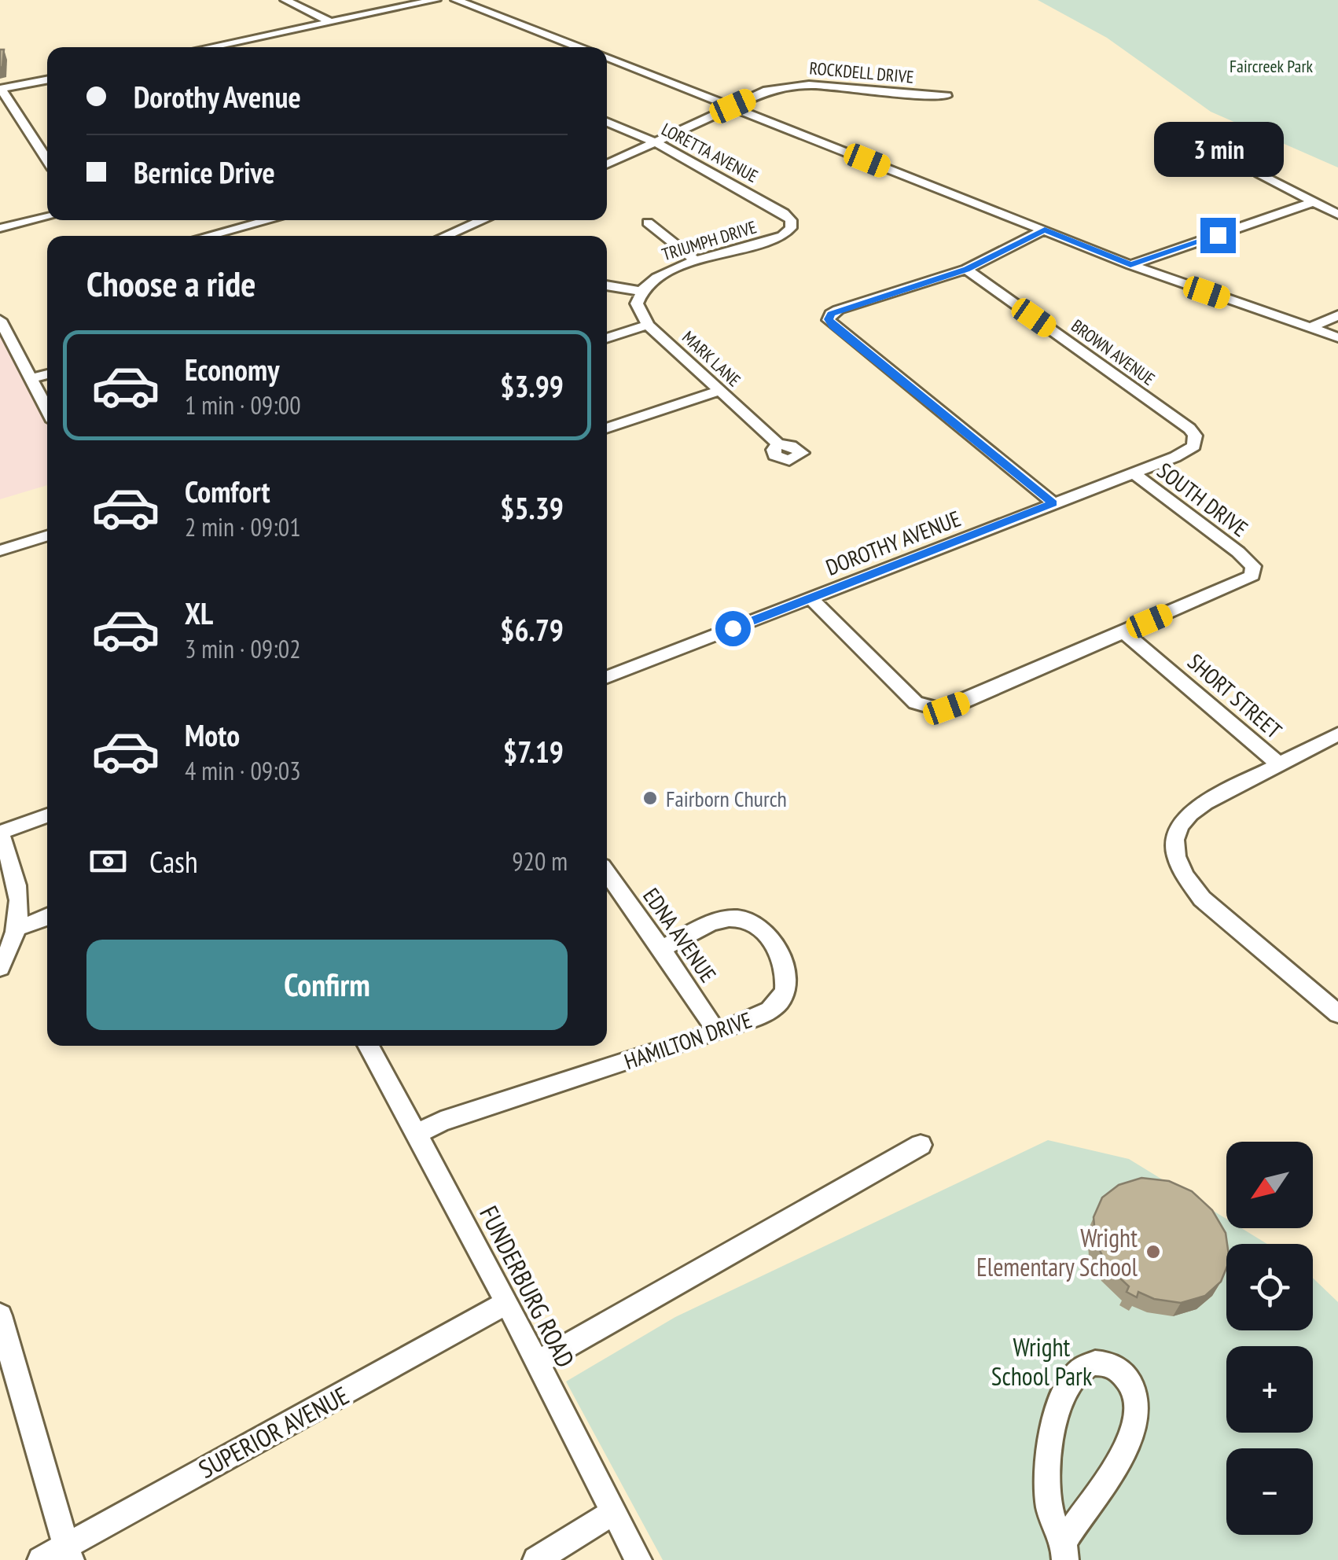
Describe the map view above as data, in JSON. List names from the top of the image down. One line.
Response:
{"streets":{"street":["ROCKDELL DRIVE","LORETTA AVENUE","TRIUMPH DRIVE","BROWN AVENUE","MARK LANE","SOUTH DRIVE","DOROTHY AVENUE","SHORT STREET","EDNA AVENUE","HAMILTON DRIVE","FUNDERBURG ROAD","SUPERIOR AVENUE"]},"crossings":[["ROCKDELL DRIVE","LORETTA AVENUE"],["LORETTA AVENUE","TRIUMPH DRIVE"],["BROWN AVENUE","DOROTHY AVENUE"],["SOUTH DRIVE","DOROTHY AVENUE"],["SOUTH DRIVE","SHORT STREET"],["EDNA AVENUE","HAMILTON DRIVE"],["HAMILTON DRIVE","FUNDERBURG ROAD"],["FUNDERBURG ROAD","SUPERIOR AVENUE"]],"parks":["Faircreek Park","Wright School Park"],"places":["Fairborn Church","Wright Elementary School"],"north":"bottom left","page":{"banner":["Dorothy Avenue","Bernice Drive"],"bubble":"3 min","heading":"Choose a ride","list":[{"name":"Economy","note":"1 min · 09:00","value":"$3.99"},{"name":"Comfort","note":"2 min · 09:01","value":"$5.39"},{"name":"XL","note":"3 min · 09:02","value":"$6.79"},{"name":"Moto","note":"4 min · 09:03","value":"$7.19"}],"pay":["Cash","920 m"],"buttons":"Confirm","map_buttons":["+","−"]}}
